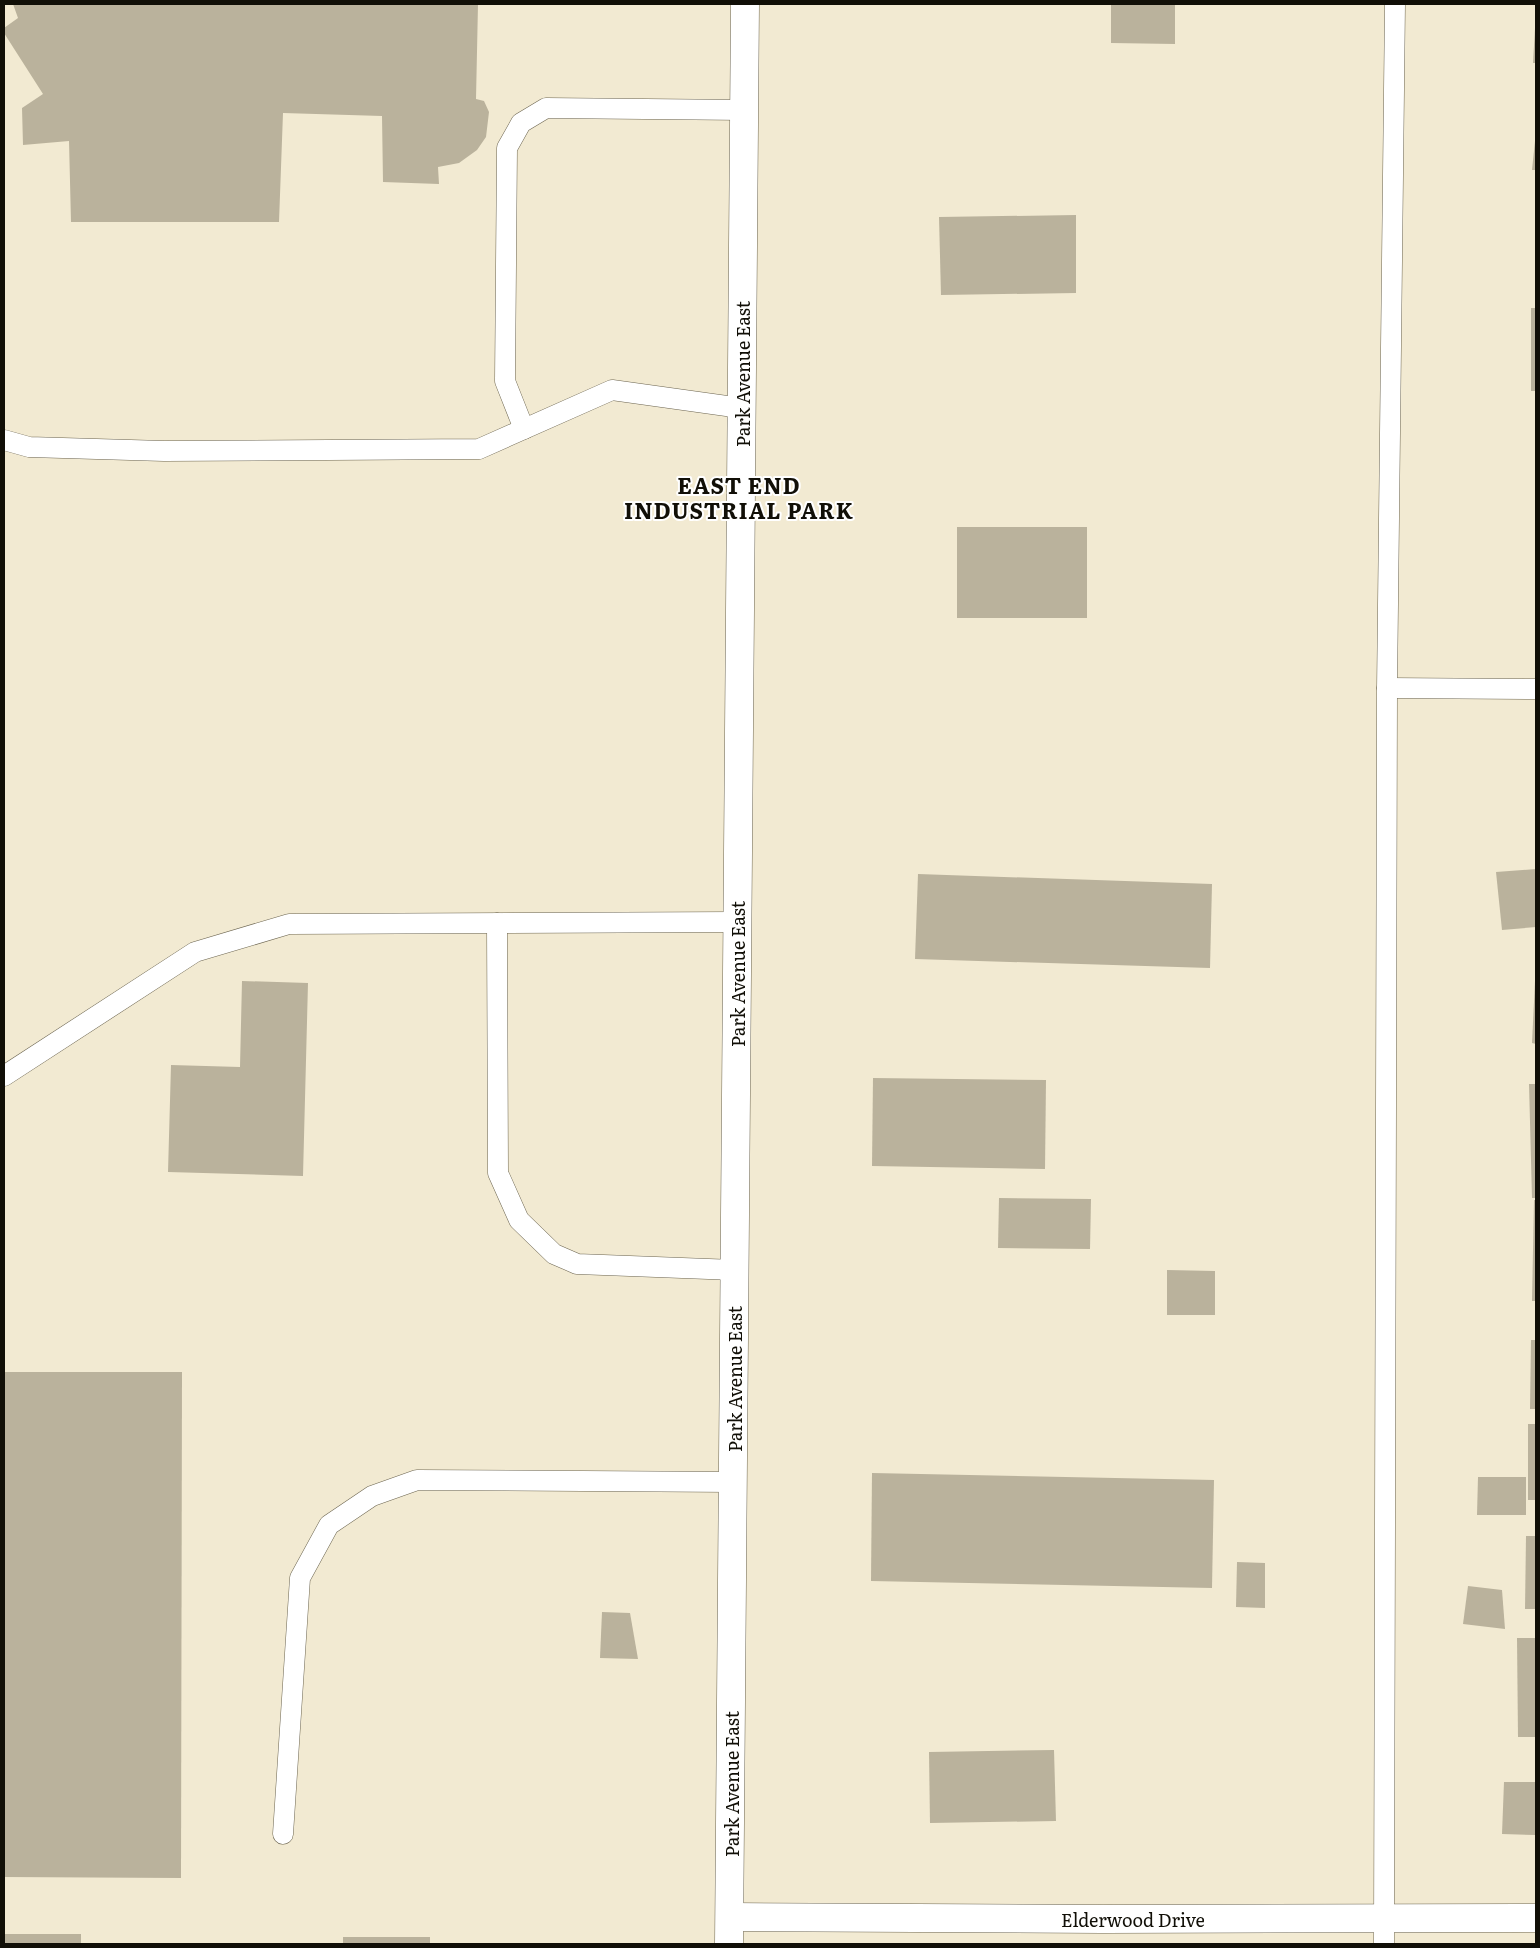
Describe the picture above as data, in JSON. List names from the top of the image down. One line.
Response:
{"streets":{"street":["Park Avenue East","Elderwood Drive"]},"crossings":[["Park Avenue East","Elderwood Drive"]],"districts":["EAST END INDUSTRIAL PARK"]}
